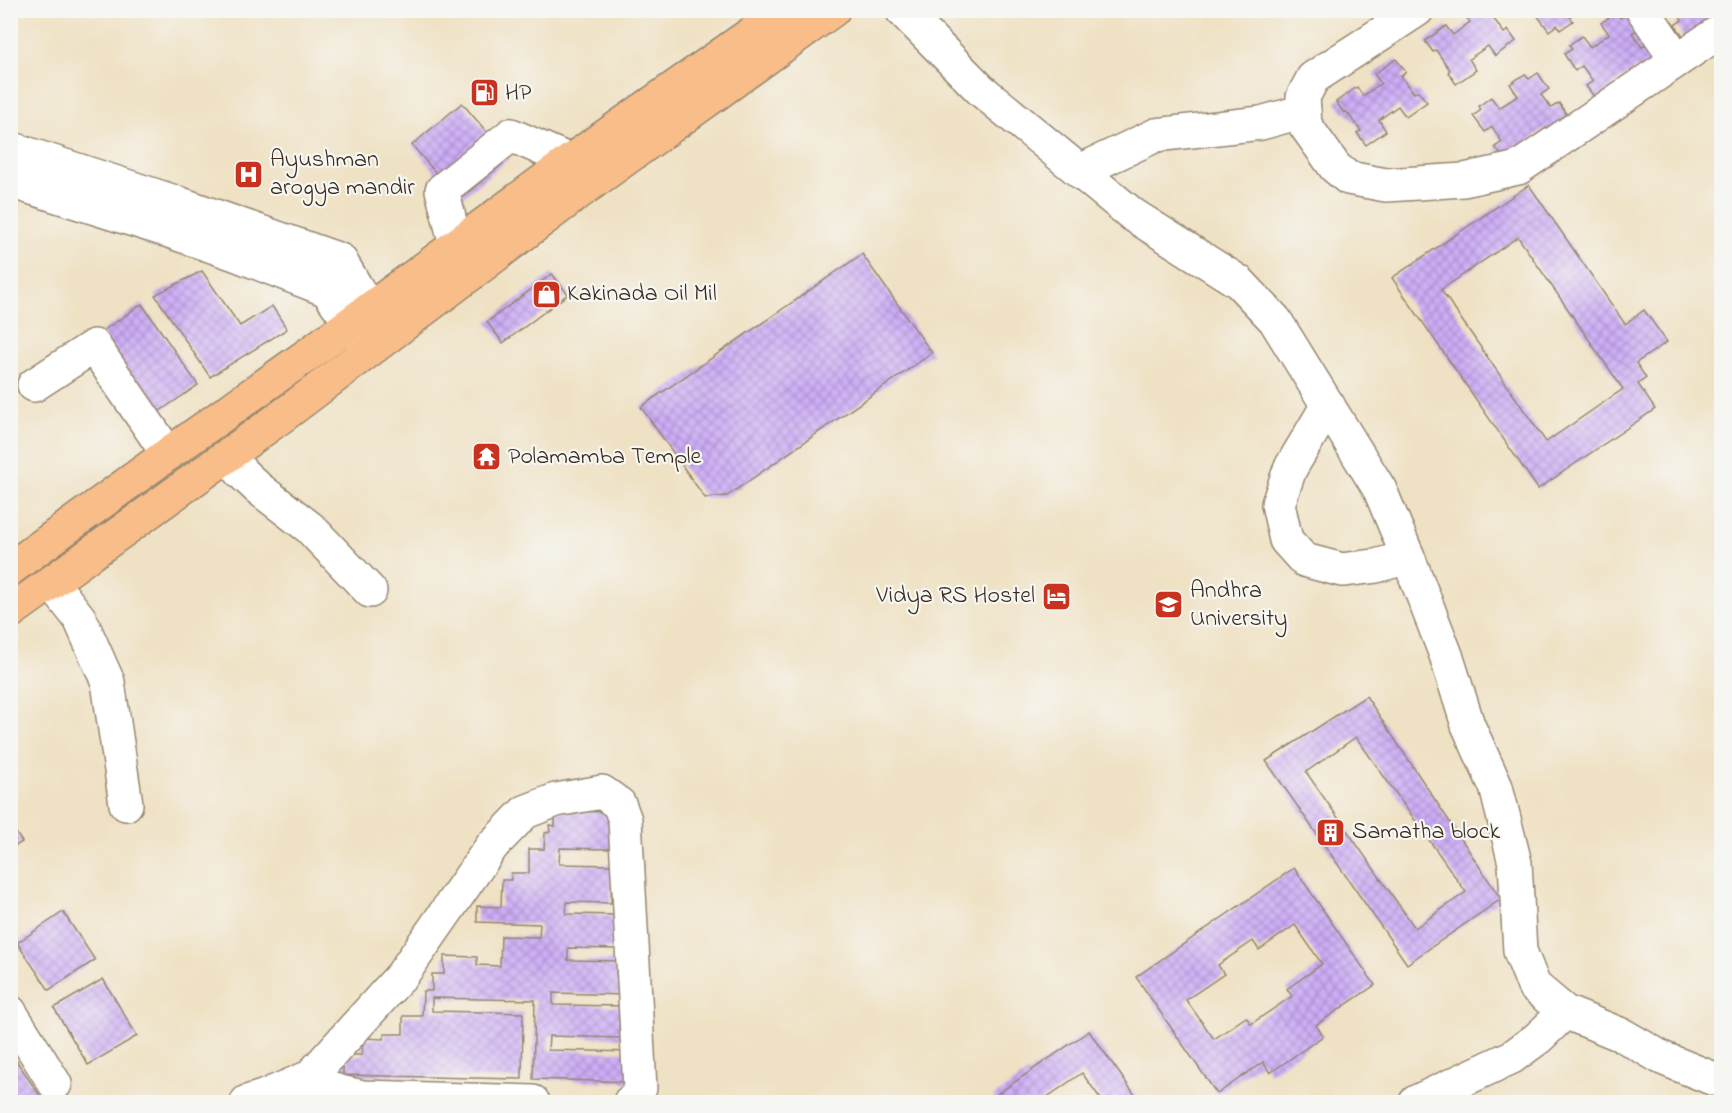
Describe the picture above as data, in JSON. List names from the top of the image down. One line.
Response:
{"places":{"fuel station":["HP"],"hospital":["Ayushman arogya mandir"],"shop":["Kakinada Oil Mil"],"temple":["Polamamba Temple"],"hotel":["Vidya RS Hostel"],"school or university":["Andhra University"],"building":["Samatha block"]}}
